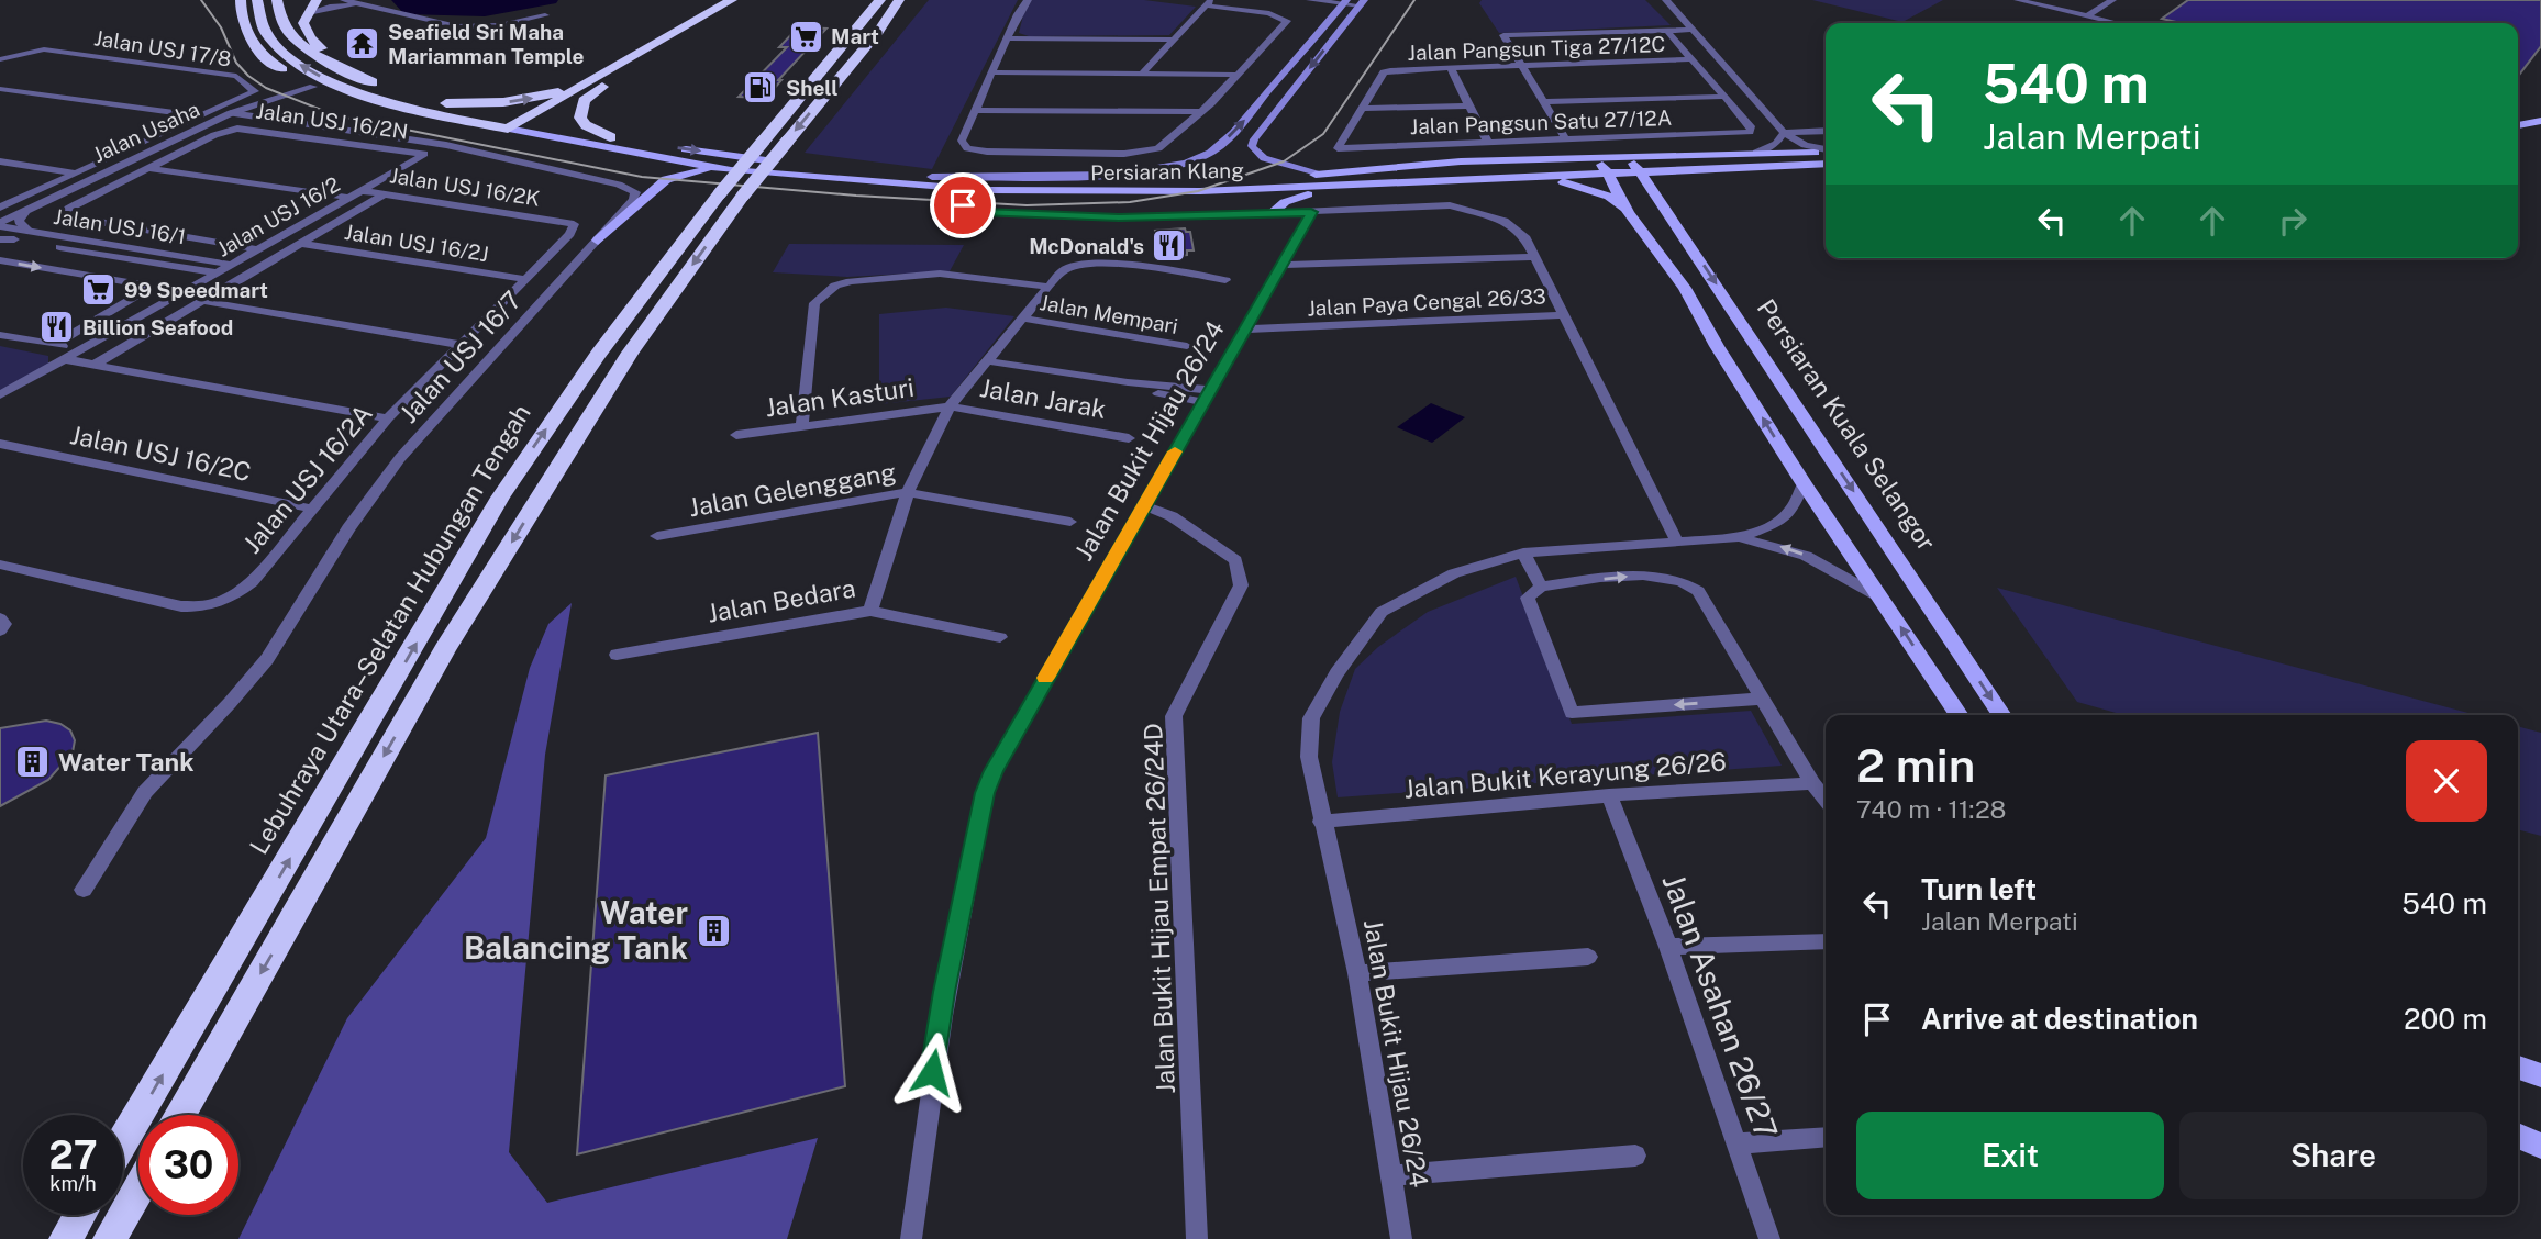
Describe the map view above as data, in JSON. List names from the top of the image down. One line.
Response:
{"streets":{"highway":["Lebuhraya Utara–Selatan Hubungan Tengah"],"main road":["Persiaran Klang","Persiaran Kuala Selangor"],"street":["Jalan USJ 17/8","Jalan Pangsun Tiga 27/12C","Jalan USJ 16/2N","Jalan Pangsun Satu 27/12A","Jalan Usaha","Jalan USJ 16/2K","Jalan USJ 16/2","Jalan USJ 16/1","Jalan USJ 16/2J","Jalan Paya Cengal 26/33","Jalan Mempari","Jalan USJ 16/7","Jalan Kasturi","Jalan Jarak","Jalan Bukit Hijau 26/24","Jalan USJ 16/2C","Jalan USJ 16/2A","Jalan Gelenggang","Jalan Bedara","Jalan Bukit Kerayung 26/26","Jalan Bukit Hijau Empat 26/24D","Jalan Asahan 26/27"]},"crossings":[["Jalan Pangsun Tiga 27/12C","Jalan Pangsun Satu 27/12A"],["Jalan USJ 16/2N","Jalan USJ 16/2"],["Jalan Usaha","Jalan USJ 16/1"],["Jalan Usaha","Jalan USJ 16/7"],["Persiaran Klang","Persiaran Kuala Selangor"],["Jalan USJ 16/2K","Jalan USJ 16/2"],["Jalan USJ 16/2K","Jalan USJ 16/2A"],["Jalan USJ 16/2","Jalan USJ 16/1"],["Jalan USJ 16/2","Jalan USJ 16/2J"],["Jalan USJ 16/2J","Jalan USJ 16/2A"],["Jalan Paya Cengal 26/33","Jalan Bukit Hijau 26/24"],["Jalan Kasturi","Jalan Jarak"],["Jalan Bukit Hijau 26/24","Jalan Bukit Kerayung 26/26"],["Jalan Bukit Hijau 26/24","Jalan Bukit Hijau Empat 26/24D"],["Jalan USJ 16/2C","Jalan USJ 16/2A"],["Jalan Bukit Kerayung 26/26","Jalan Asahan 26/27"]],"places":{"supermarket":["Mart","99 Speedmart"],"temple":["Seafield Sri Maha Mariamman Temple"],"fuel station":["Shell"],"restaurant":["McDonald's","Billion Seafood"],"building":["Water Tank","Water Balancing Tank"]},"page":{"turn":["540 m","Jalan Merpati"],"heading":["2 min","740 m · 11:28"],"list":[{"name":"Turn left","note":"Jalan Merpati","value":"540 m"},{"name":"Arrive at destination","value":"200 m"}],"buttons":["Exit","Share"],"speed":"27 km/h","limit":"30"}}
